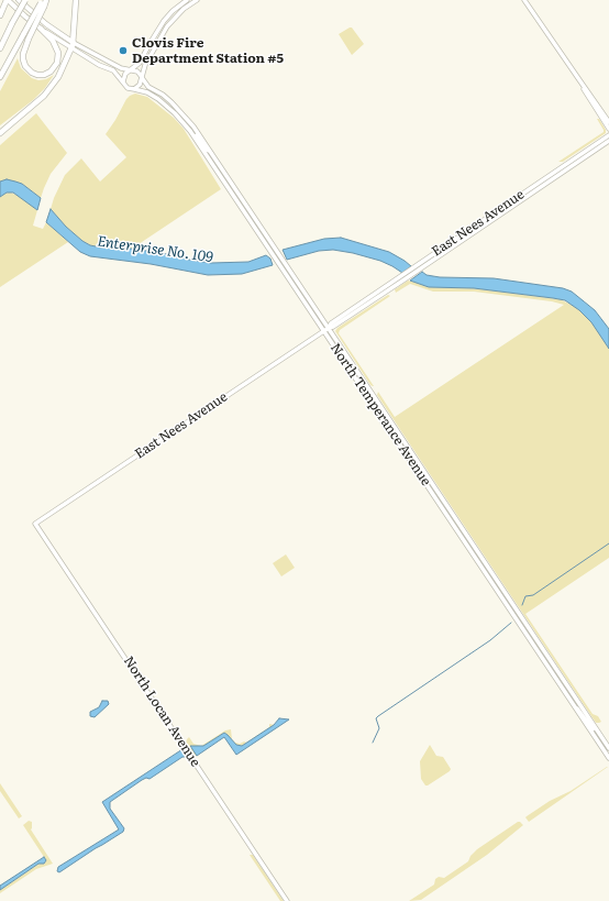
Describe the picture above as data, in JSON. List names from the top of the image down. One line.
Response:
{"streets":{"main road":["East Nees Avenue","North Temperance Avenue","North Locan Avenue"]},"crossings":[["East Nees Avenue","North Temperance Avenue"],["East Nees Avenue","North Locan Avenue"]],"water":["Enterprise No. 109"],"places":["Clovis Fire Department Station #5"]}
